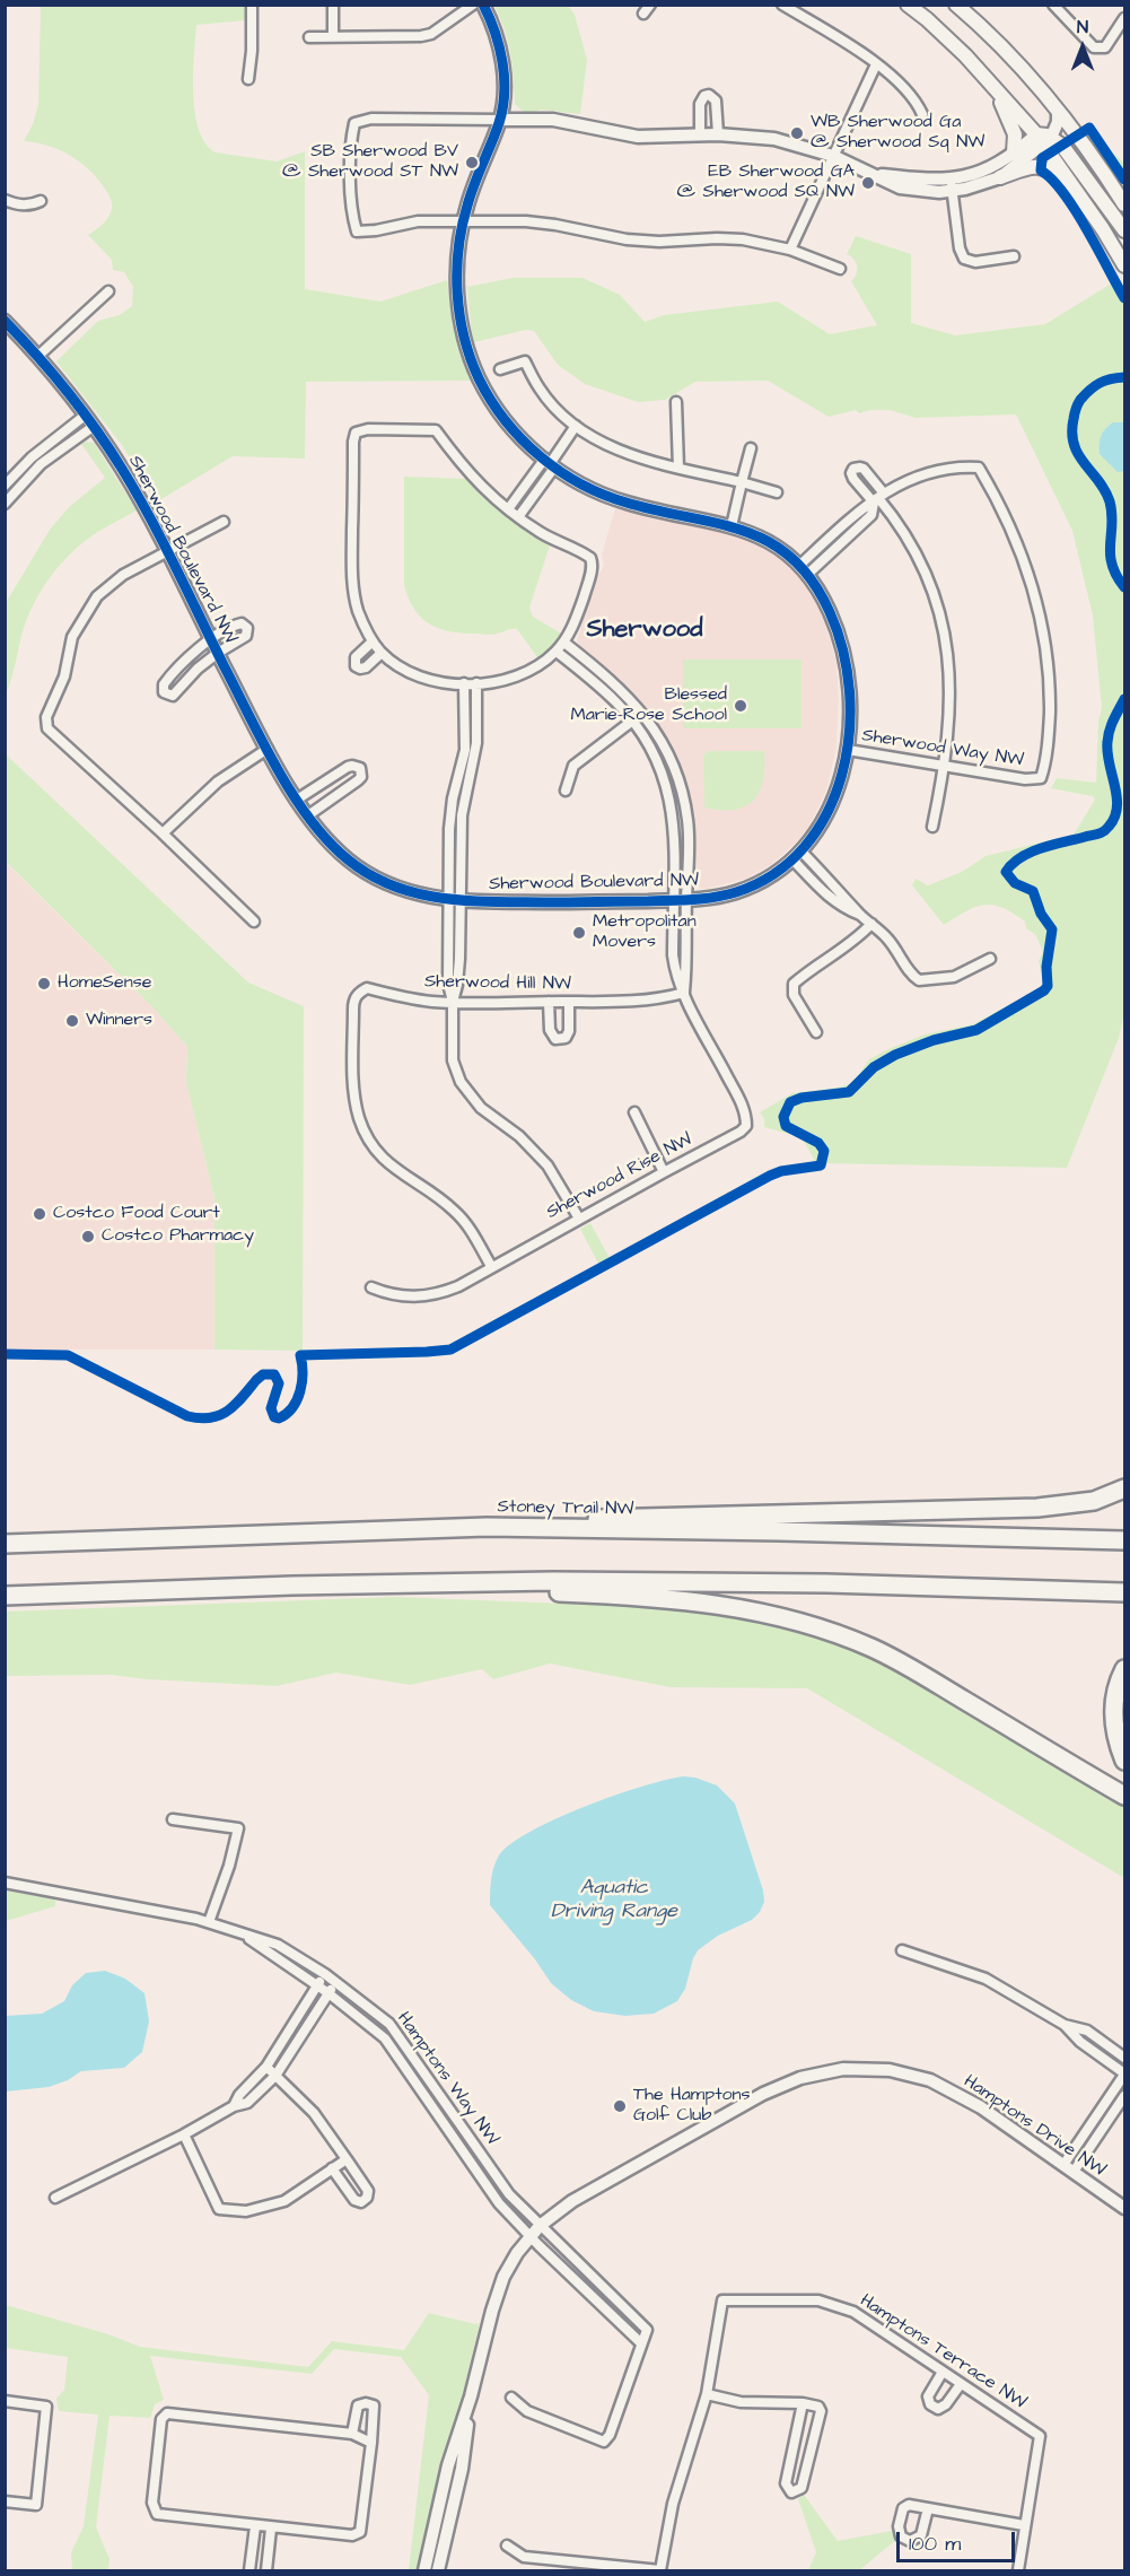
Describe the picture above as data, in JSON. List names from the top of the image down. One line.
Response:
{"streets":{"highway":["Stoney Trail NW"],"street":["Sherwood Boulevard NW","Sherwood Way NW","Sherwood Hill NW","Sherwood Rise NW","Hamptons Way NW","Hamptons Drive NW","Hamptons Terrace NW"]},"crossings":[["Sherwood Boulevard NW","Sherwood Way NW"],["Sherwood Boulevard NW","Sherwood Rise NW"],["Sherwood Hill NW","Sherwood Rise NW"],["Hamptons Way NW","Hamptons Drive NW"]],"districts":["Sherwood"],"water":["Aquatic Driving Range"],"places":["WB Sherwood Ga @ Sherwood Sq NW","SB Sherwood BV @ Sherwood ST NW","EB Sherwood GA @ Sherwood SQ NW","Blessed Marie-Rose School","Metropolitan Movers","HomeSense","Winners","Costco Food Court","Costco Pharmacy","The Hamptons Golf Club"],"scale_bar":"100 m","north":"top"}
